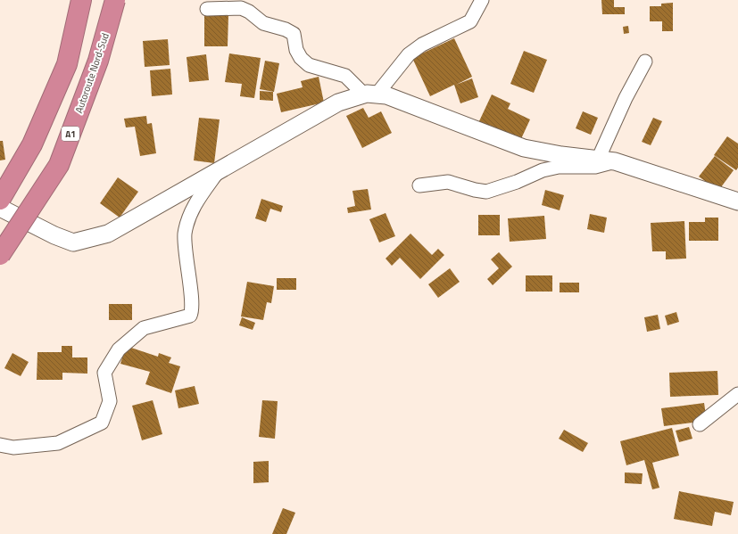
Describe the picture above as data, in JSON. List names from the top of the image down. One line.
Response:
{"streets":{"highway":["Autoroute Nord-Sud","A1"]}}
